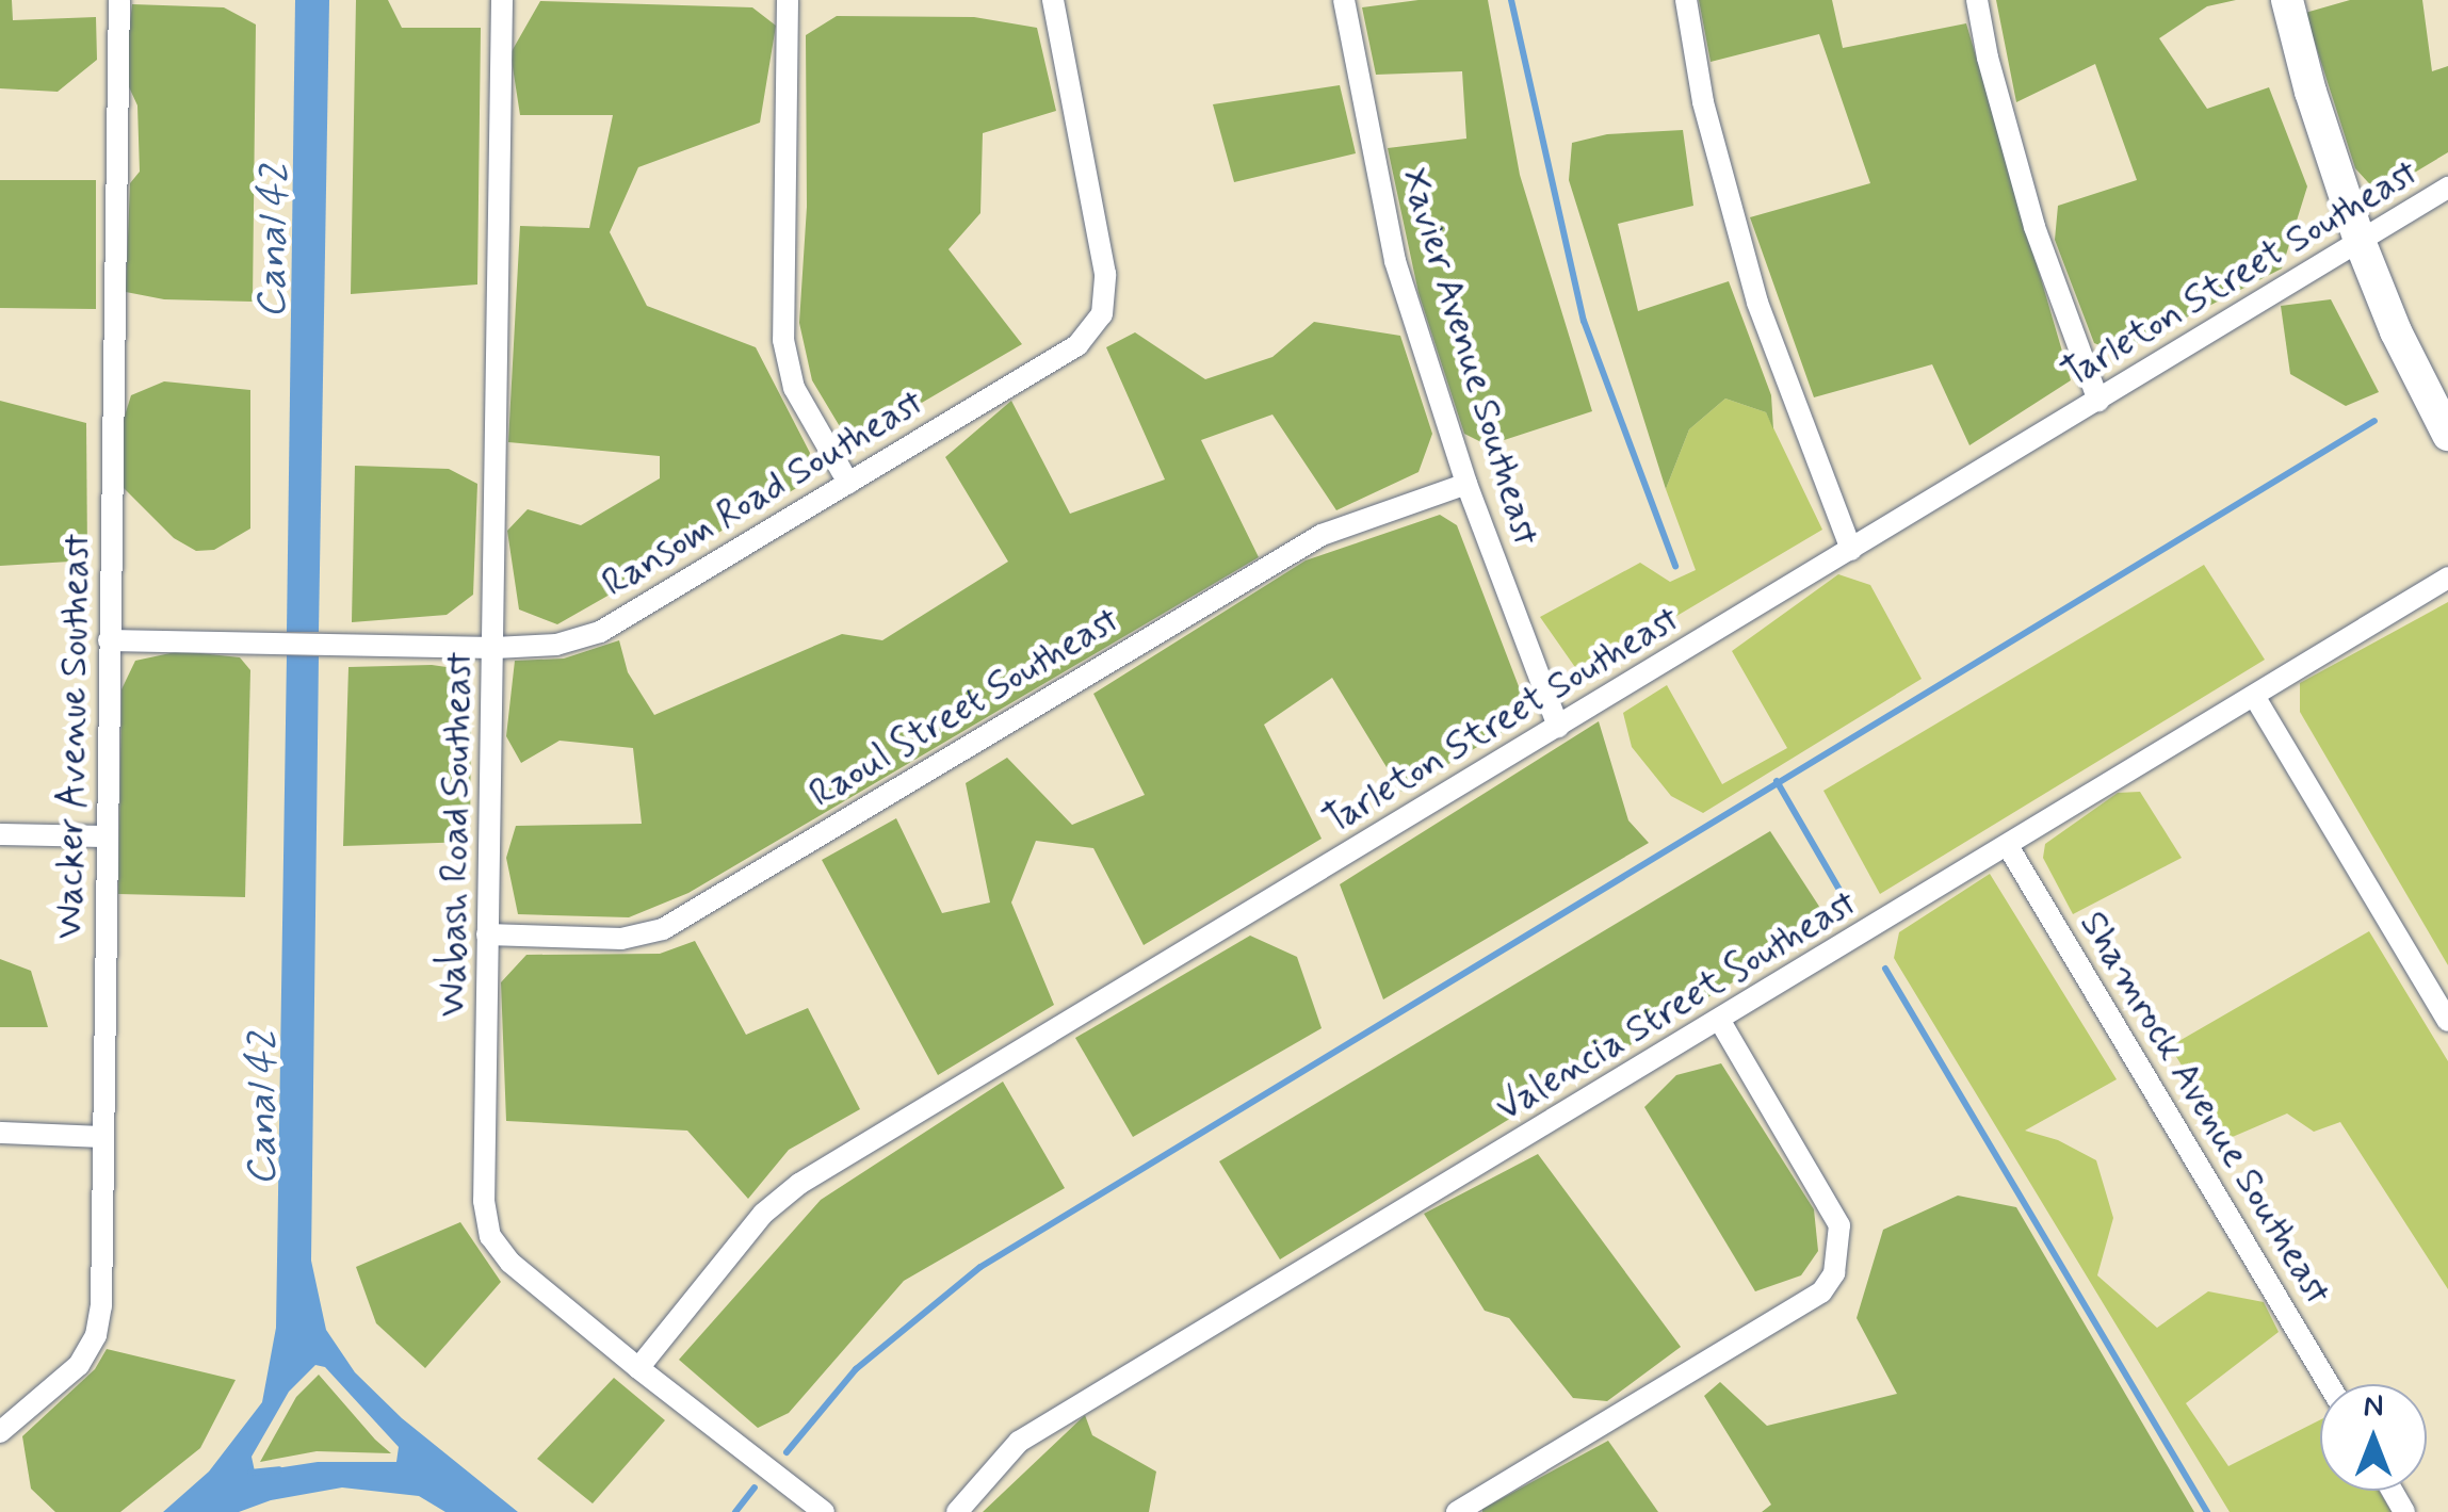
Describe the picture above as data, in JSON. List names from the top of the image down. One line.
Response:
{"streets":{"street":["Tarleton Street Southeast","Xavier Avenue Southeast","Ransom Road Southeast","Raoul Street Southeast","Wacker Avenue Southeast","Wabash Road Southeast","Valencia Street Southeast","Shamrock Avenue Southeast"]},"crossings":[["Tarleton Street Southeast","Xavier Avenue Southeast"],["Tarleton Street Southeast","Wabash Road Southeast"],["Xavier Avenue Southeast","Raoul Street Southeast"],["Ransom Road Southeast","Wacker Avenue Southeast"],["Ransom Road Southeast","Wabash Road Southeast"],["Raoul Street Southeast","Wabash Road Southeast"],["Valencia Street Southeast","Shamrock Avenue Southeast"]],"water":["Canal 42"],"north":"top"}
